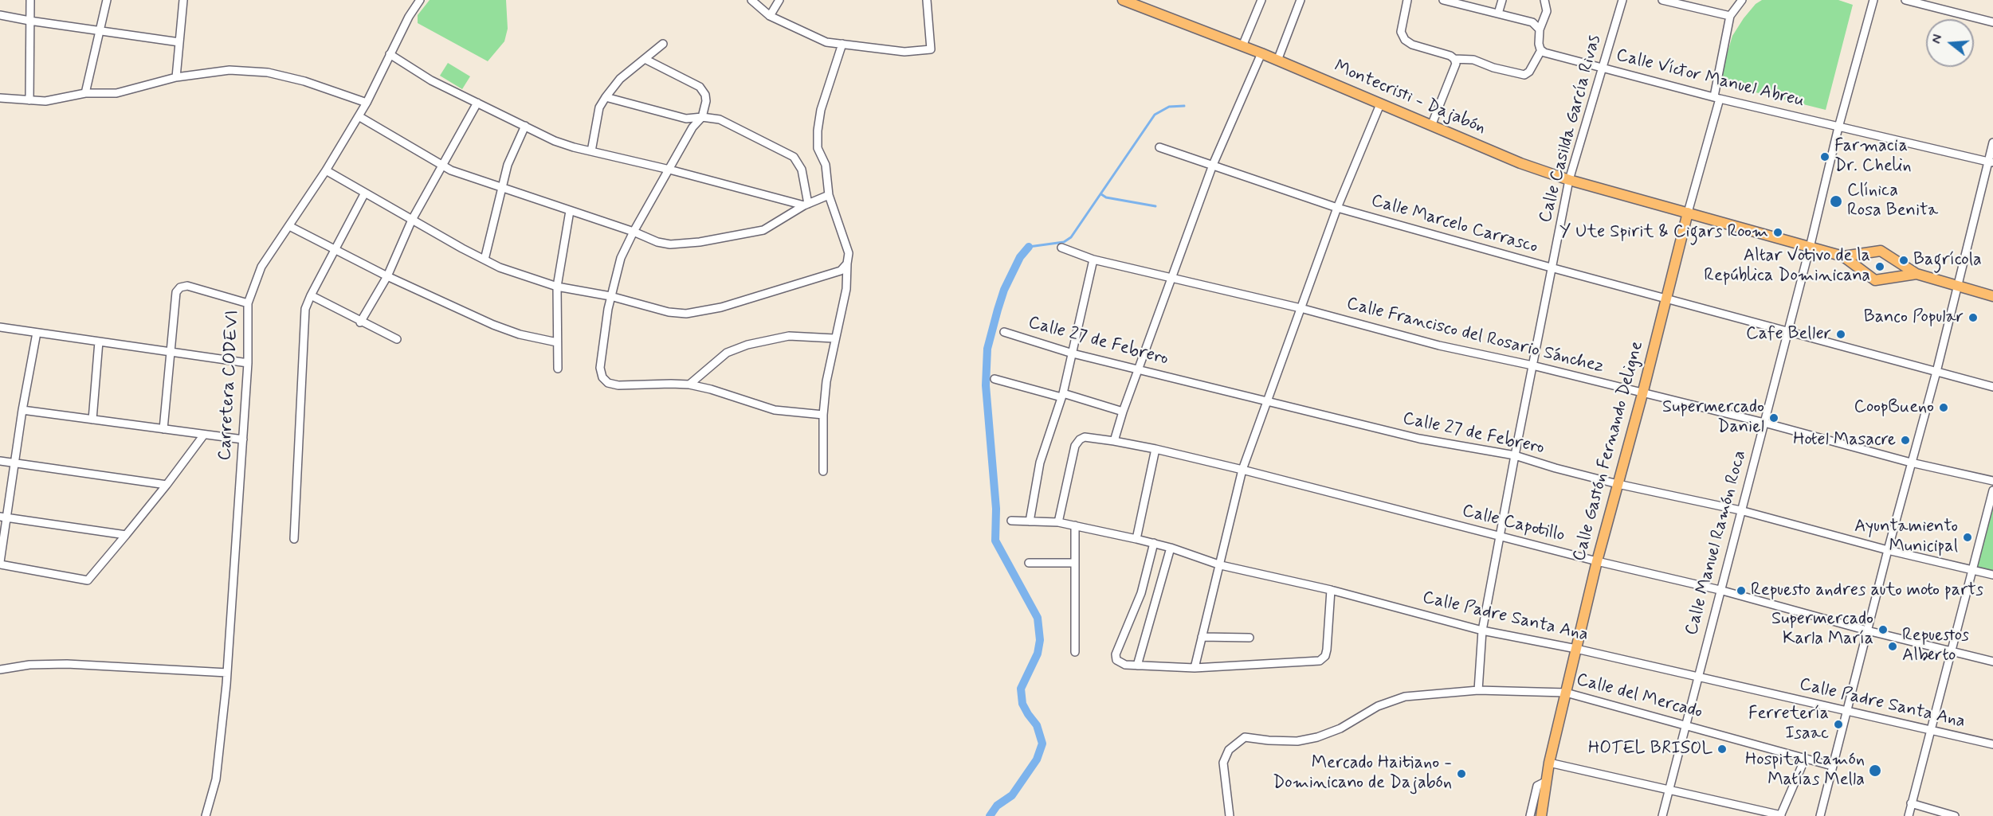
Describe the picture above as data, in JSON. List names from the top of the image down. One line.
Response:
{"streets":{"main road":["Montecristi - Dajabón","Calle Gastón Fernando Deligne"],"street":["Calle Víctor Manuel Abreu","Calle Casilda García Rivas","Calle Marcelo Carrasco","Calle Francisco del Rosario Sánchez","Calle 27 de Febrero","Carretera CODEVI","Calle Capotillo","Calle Manuel Ramón Roca","Calle Padre Santa Ana","Calle del Mercado"]},"crossings":[["Calle Víctor Manuel Abreu","Calle Casilda García Rivas"],["Calle Víctor Manuel Abreu","Calle Gastón Fernando Deligne"],["Calle Víctor Manuel Abreu","Calle Manuel Ramón Roca"],["Montecristi - Dajabón","Calle Casilda García Rivas"],["Montecristi - Dajabón","Calle Gastón Fernando Deligne"],["Montecristi - Dajabón","Calle Manuel Ramón Roca"],["Calle Casilda García Rivas","Calle Marcelo Carrasco"],["Calle Casilda García Rivas","Calle Francisco del Rosario Sánchez"],["Calle Casilda García Rivas","Calle 27 de Febrero"],["Calle Casilda García Rivas","Calle Capotillo"],["Calle Casilda García Rivas","Calle Padre Santa Ana"],["Calle Casilda García Rivas","Calle del Mercado"],["Calle Marcelo Carrasco","Calle Gastón Fernando Deligne"],["Calle Marcelo Carrasco","Calle Manuel Ramón Roca"],["Calle Francisco del Rosario Sánchez","Calle Gastón Fernando Deligne"],["Calle Francisco del Rosario Sánchez","Calle Manuel Ramón Roca"],["Calle 27 de Febrero","Calle Gastón Fernando Deligne"],["Calle 27 de Febrero","Calle Manuel Ramón Roca"],["Calle Gastón Fernando Deligne","Calle Capotillo"],["Calle Gastón Fernando Deligne","Calle Padre Santa Ana"],["Calle Gastón Fernando Deligne","Calle del Mercado"],["Calle Capotillo","Calle Manuel Ramón Roca"],["Calle Capotillo","Calle Padre Santa Ana"],["Calle Manuel Ramón Roca","Calle Padre Santa Ana"],["Calle Manuel Ramón Roca","Calle del Mercado"]],"places":["Farmacia Dr. Chelin","Clínica Rosa Benita","Y Ute Spirit & Cigars Room","Bagrícola","Altar Votivo de la República Dominicana","Banco Popular","Cafe Beller","CoopBueno","Supermercado Daniel","Hotel Masacre","Ayuntamiento Municipal","Repuesto andres auto moto parts","Supermercado Karla María","Repuestos Alberto","Ferretería Isaac","HOTEL BRISOL","Hospital Ramón Matías Mella","Mercado Haitiano - Dominicano de Dajabón"],"north":"left"}
